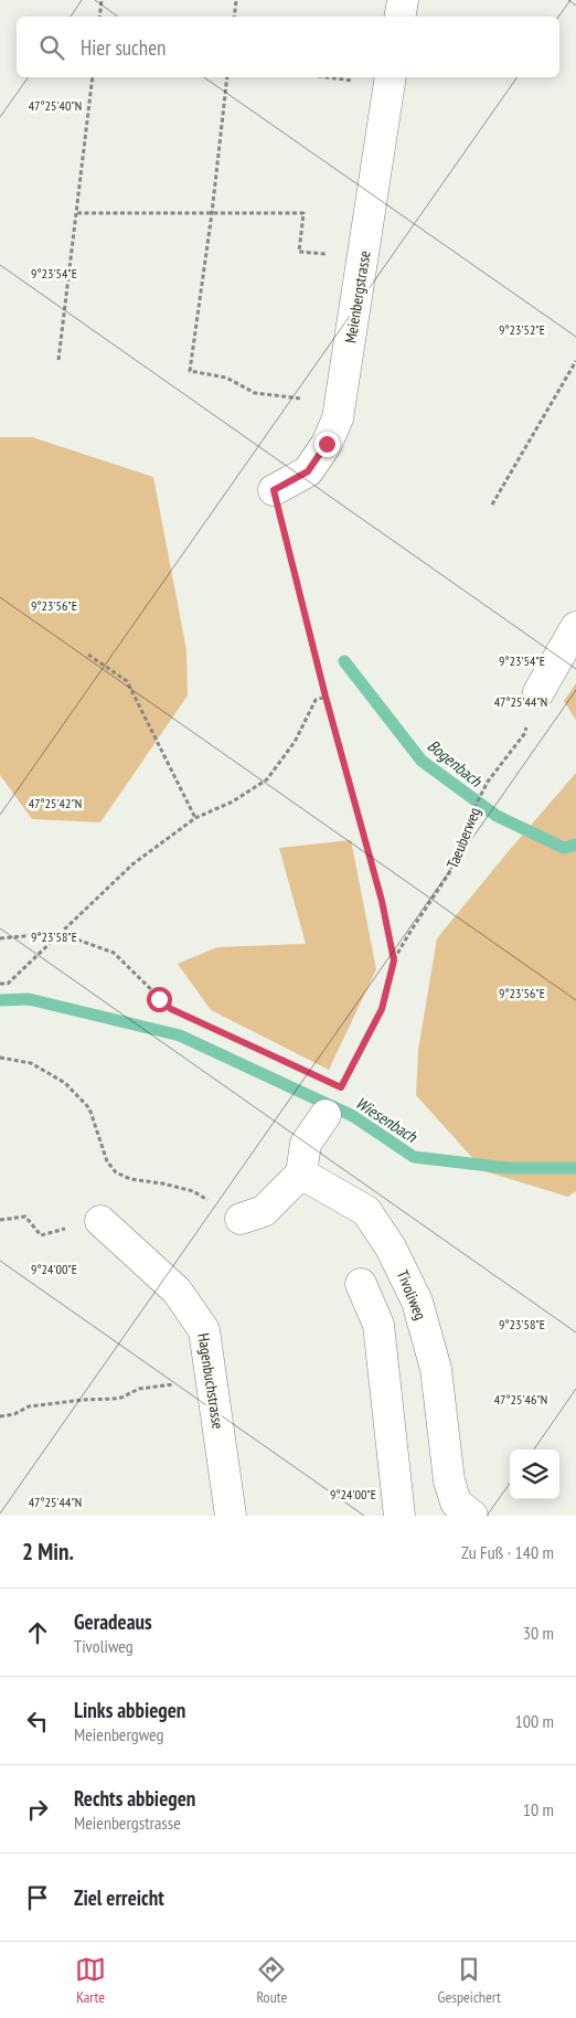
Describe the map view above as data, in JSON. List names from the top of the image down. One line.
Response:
{"streets":{"street":["Meienbergstrasse","Tivoliweg","Hagenbuchstrasse"],"path":["Taeuberweg"]},"water":["Bogenbach","Wiesenbach"],"page":{"search":"Hier suchen","heading":["2 Min.","Zu Fuß · 140 m"],"list":[["Geradeaus","Tivoliweg","30 m"],["Links abbiegen","Meienbergweg","100 m"],["Rechts abbiegen","Meienbergstrasse","10 m"],"Ziel erreicht"],"nav":["Karte","Route","Gespeichert"]},"coordinates":["47°25'40\"N","9°23'54\"E","9°23'52\"E","9°23'56\"E","47°25'44\"N","47°25'42\"N","9°23'58\"E","9°24'00\"E","47°25'46\"N"]}
